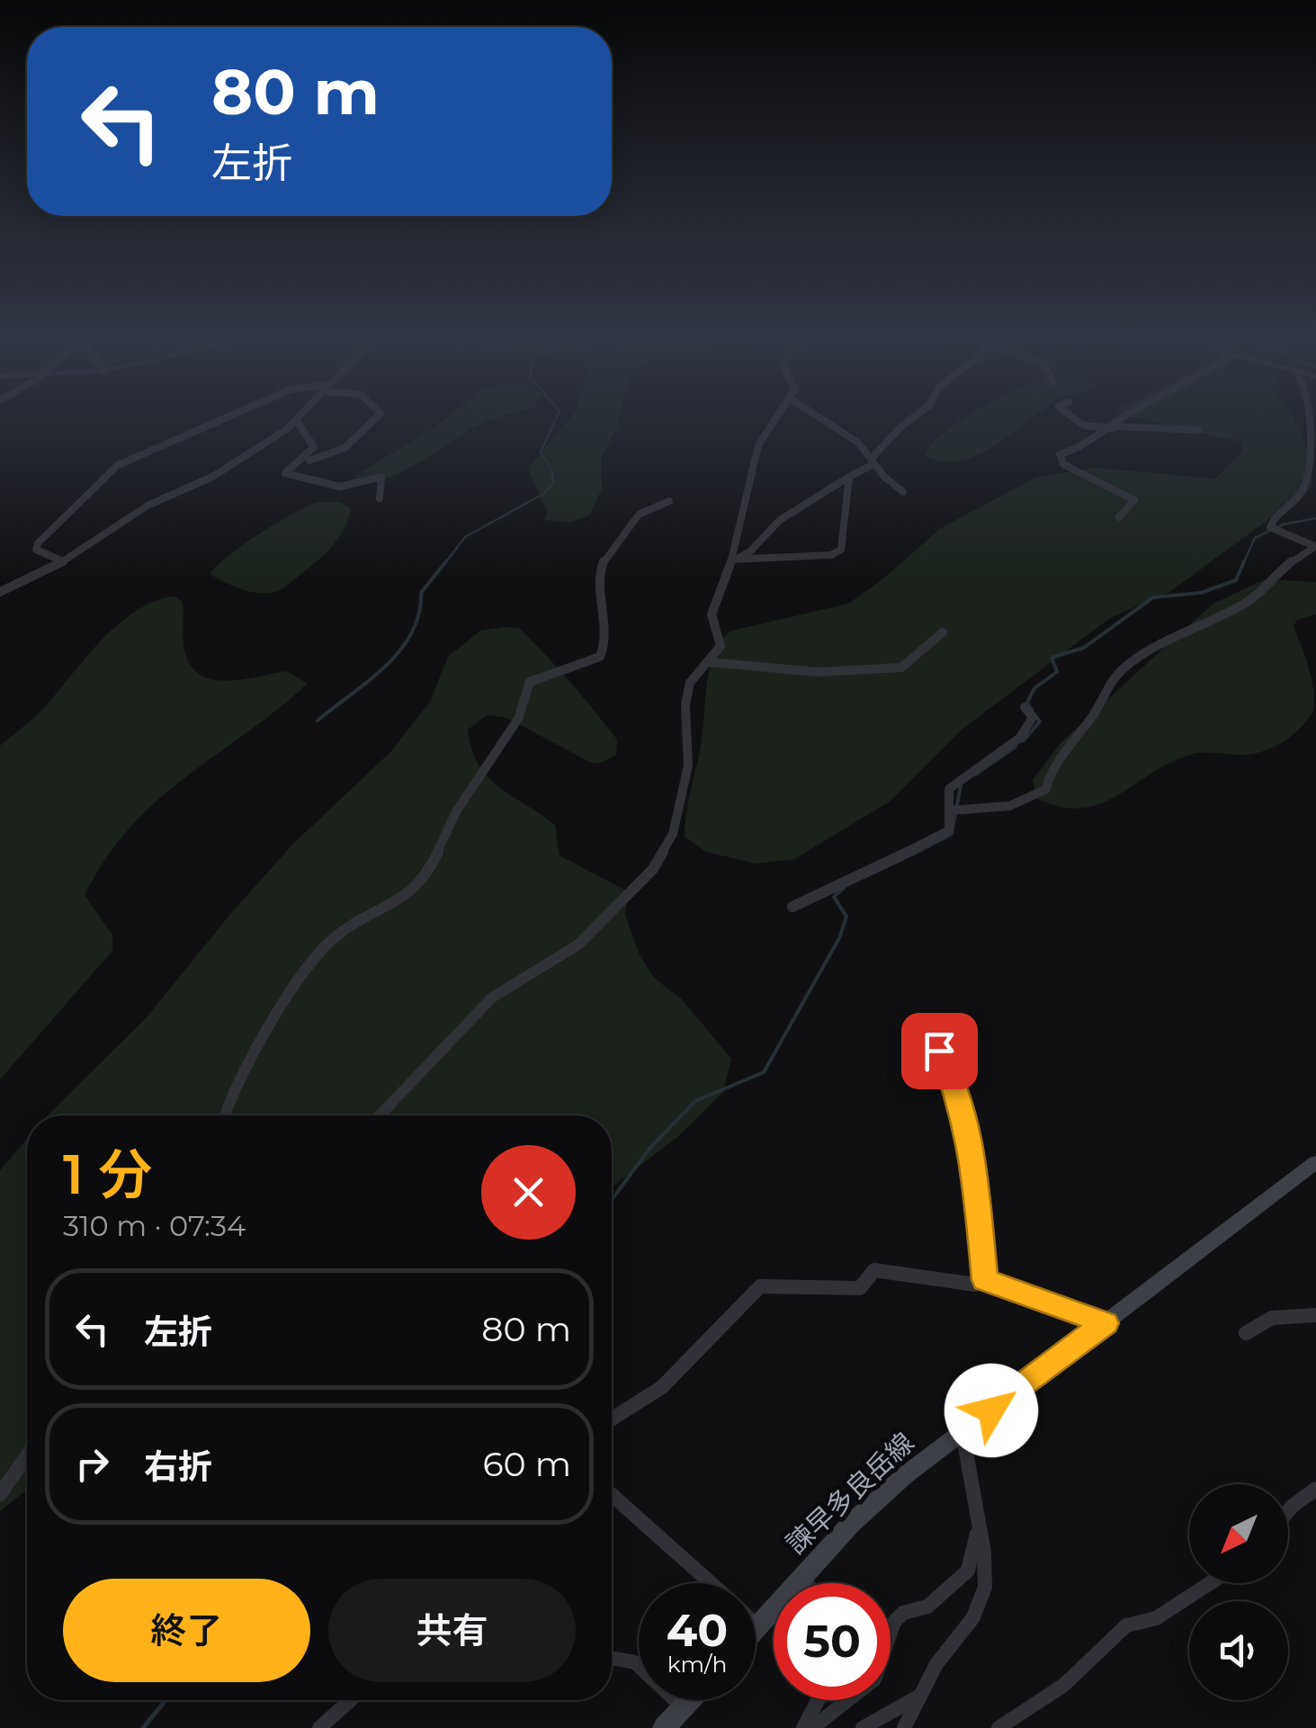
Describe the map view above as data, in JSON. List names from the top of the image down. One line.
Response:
{"streets":{"main road":["諫早多良岳線"]},"north":"bottom left","page":{"turn":["80 m","左折"],"heading":["1 分","310 m · 07:34"],"list":[{"name":"左折","value":"80 m"},{"name":"右折","value":"60 m"}],"buttons":["終了","共有"],"speed":"40 km/h","limit":"50"}}
